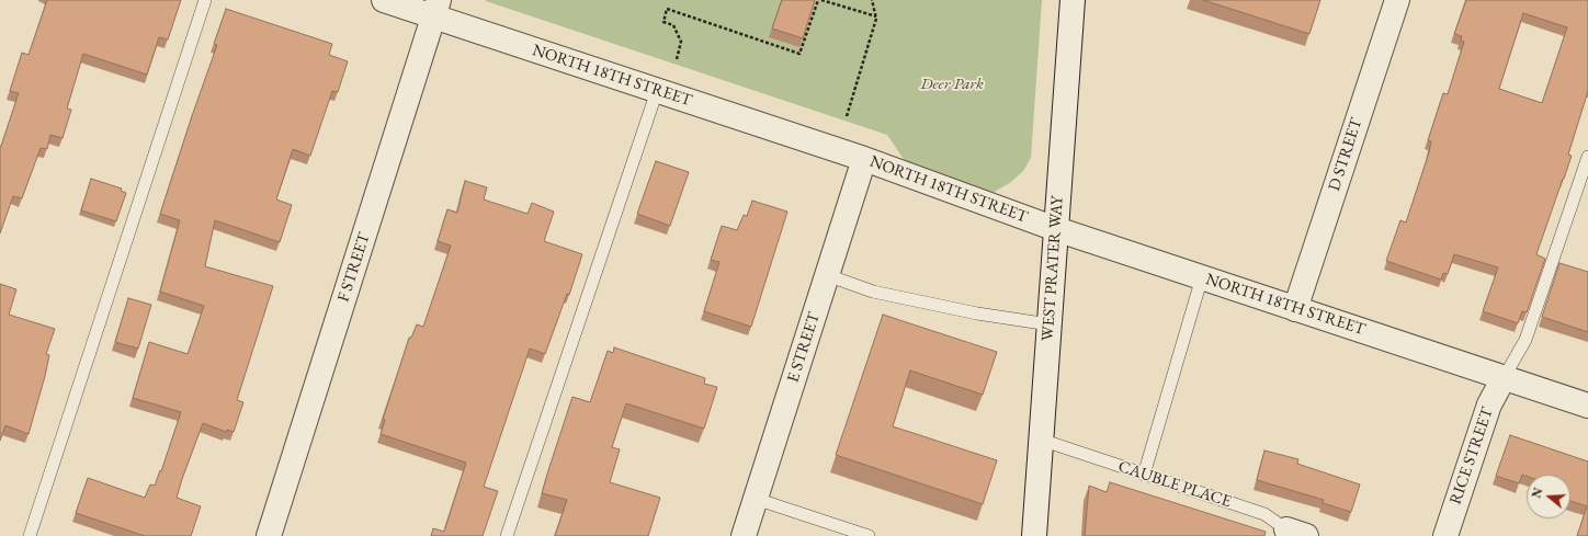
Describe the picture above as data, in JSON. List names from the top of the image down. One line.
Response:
{"streets":{"street":["NORTH 18TH STREET","D STREET","F STREET","WEST PRATER WAY","E STREET","RICE STREET"],"lane":["CAUBLE PLACE"]},"crossings":[["NORTH 18TH STREET","D STREET"],["NORTH 18TH STREET","F STREET"],["NORTH 18TH STREET","WEST PRATER WAY"],["NORTH 18TH STREET","E STREET"],["NORTH 18TH STREET","RICE STREET"],["WEST PRATER WAY","CAUBLE PLACE"]],"parks":["Deer Park"],"north":"left"}
